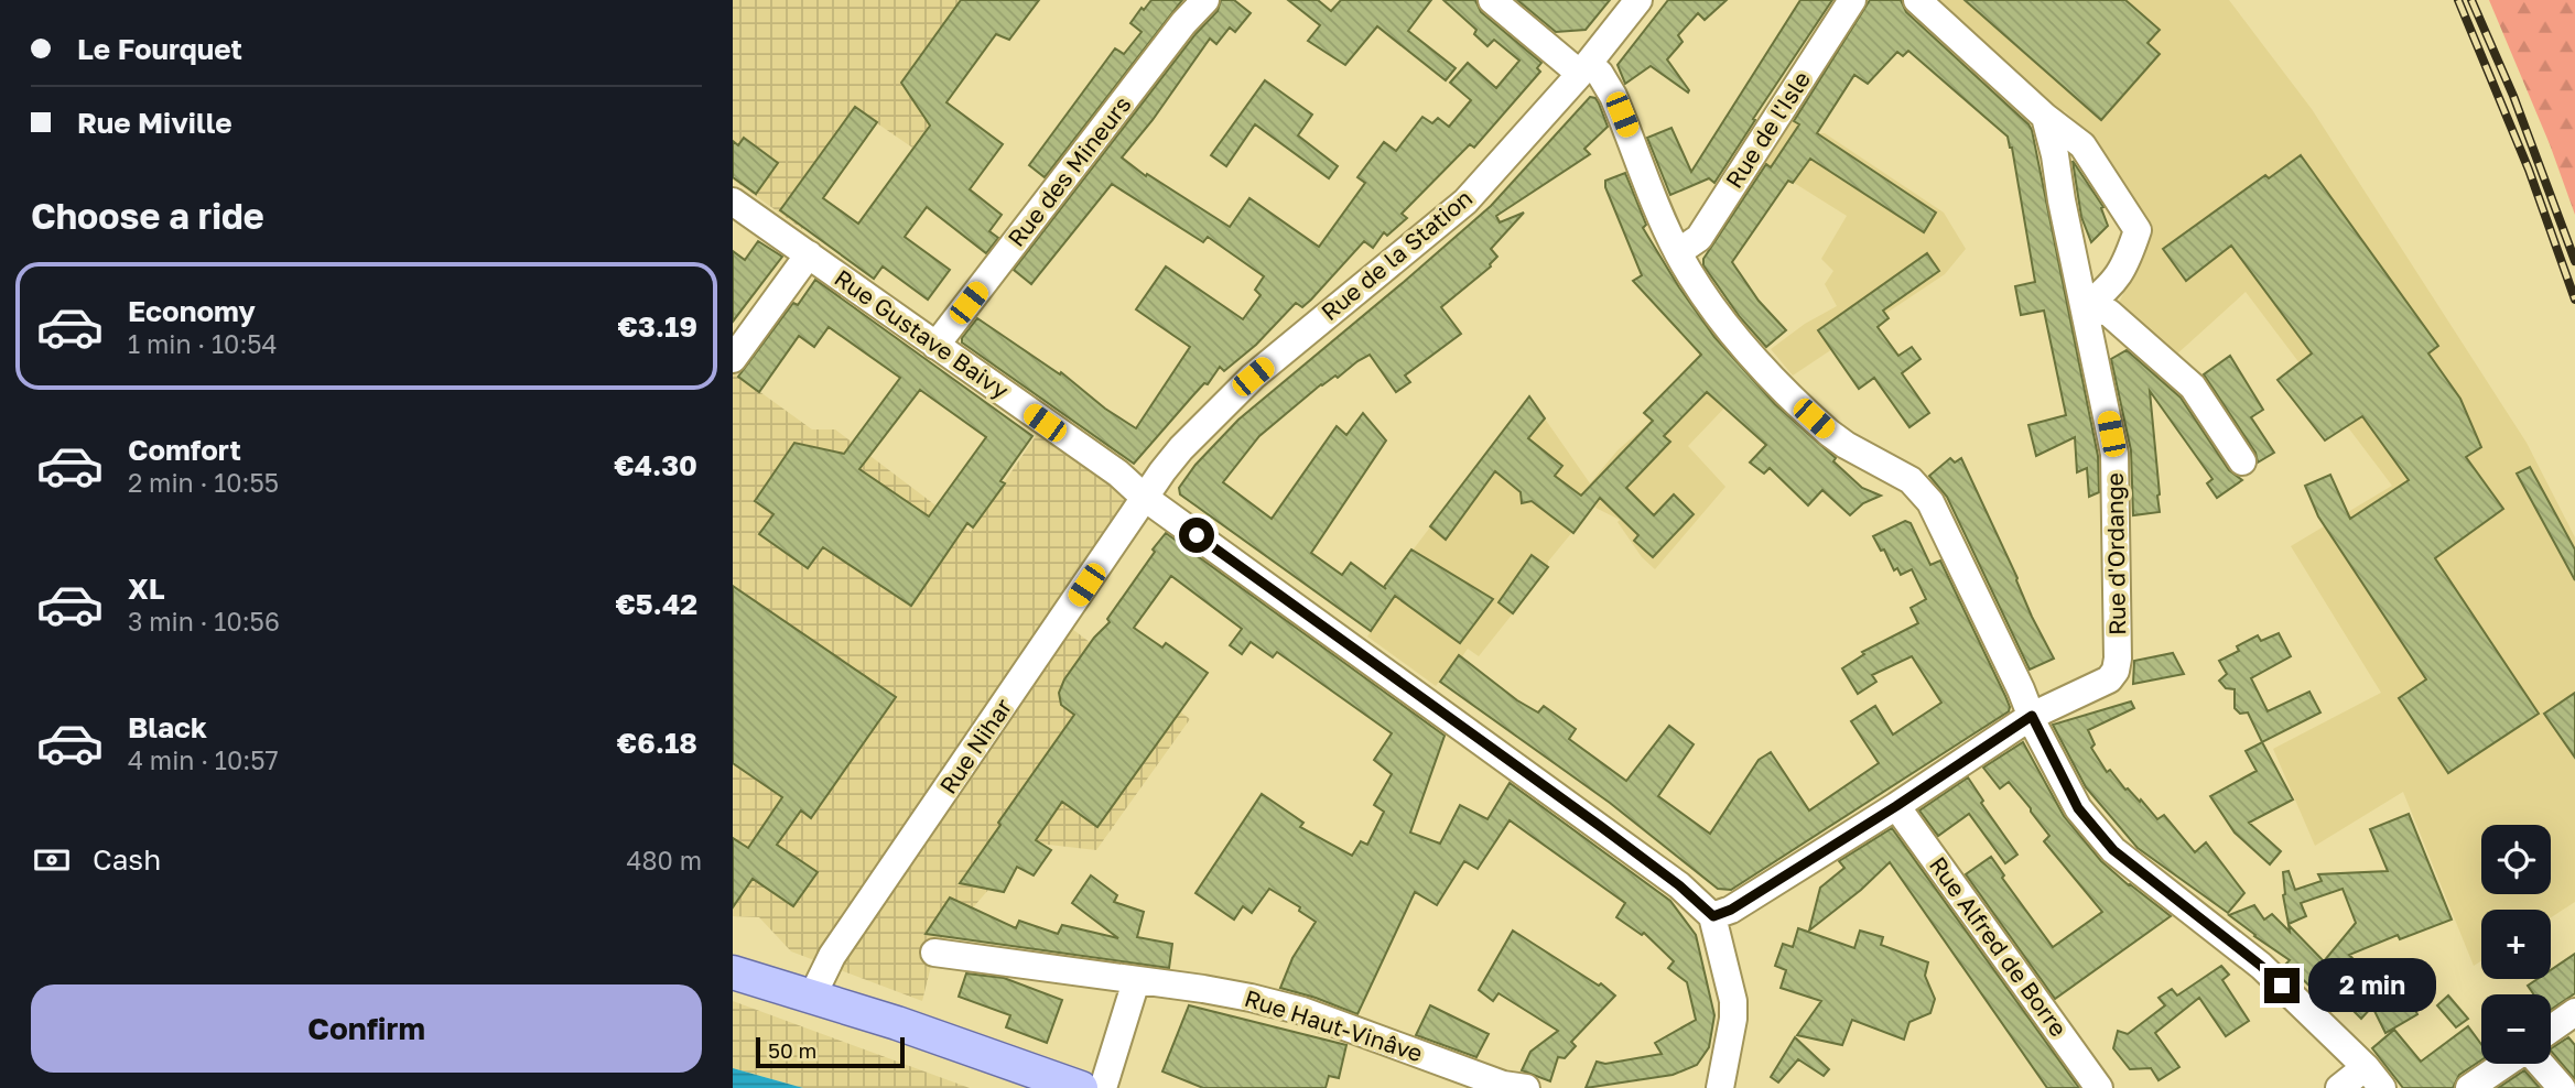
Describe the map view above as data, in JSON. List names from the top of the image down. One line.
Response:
{"streets":{"street":["Rue de l'Isle","Rue des Mineurs","Rue de la Station","Rue Gustave Baivy","Rue d'Ordange","Rue Nihar","Rue Alfred de Borre","Rue Haut-Vinâve"]},"crossings":[["Rue des Mineurs","Rue Gustave Baivy"],["Rue de la Station","Rue Gustave Baivy"],["Rue de la Station","Rue Nihar"],["Rue Gustave Baivy","Rue d'Ordange"],["Rue Gustave Baivy","Rue Nihar"],["Rue d'Ordange","Rue Alfred de Borre"]],"scale_bar":"50 m","page":{"banner":["Le Fourquet","Rue Miville"],"heading":"Choose a ride","list":[{"name":"Economy","note":"1 min · 10:54","value":"€3.19"},{"name":"Comfort","note":"2 min · 10:55","value":"€4.30"},{"name":"XL","note":"3 min · 10:56","value":"€5.42"},{"name":"Black","note":"4 min · 10:57","value":"€6.18"}],"pay":["Cash","480 m"],"map_buttons":["+","−"],"bubble":"2 min","buttons":"Confirm","scale":"50 m"}}
